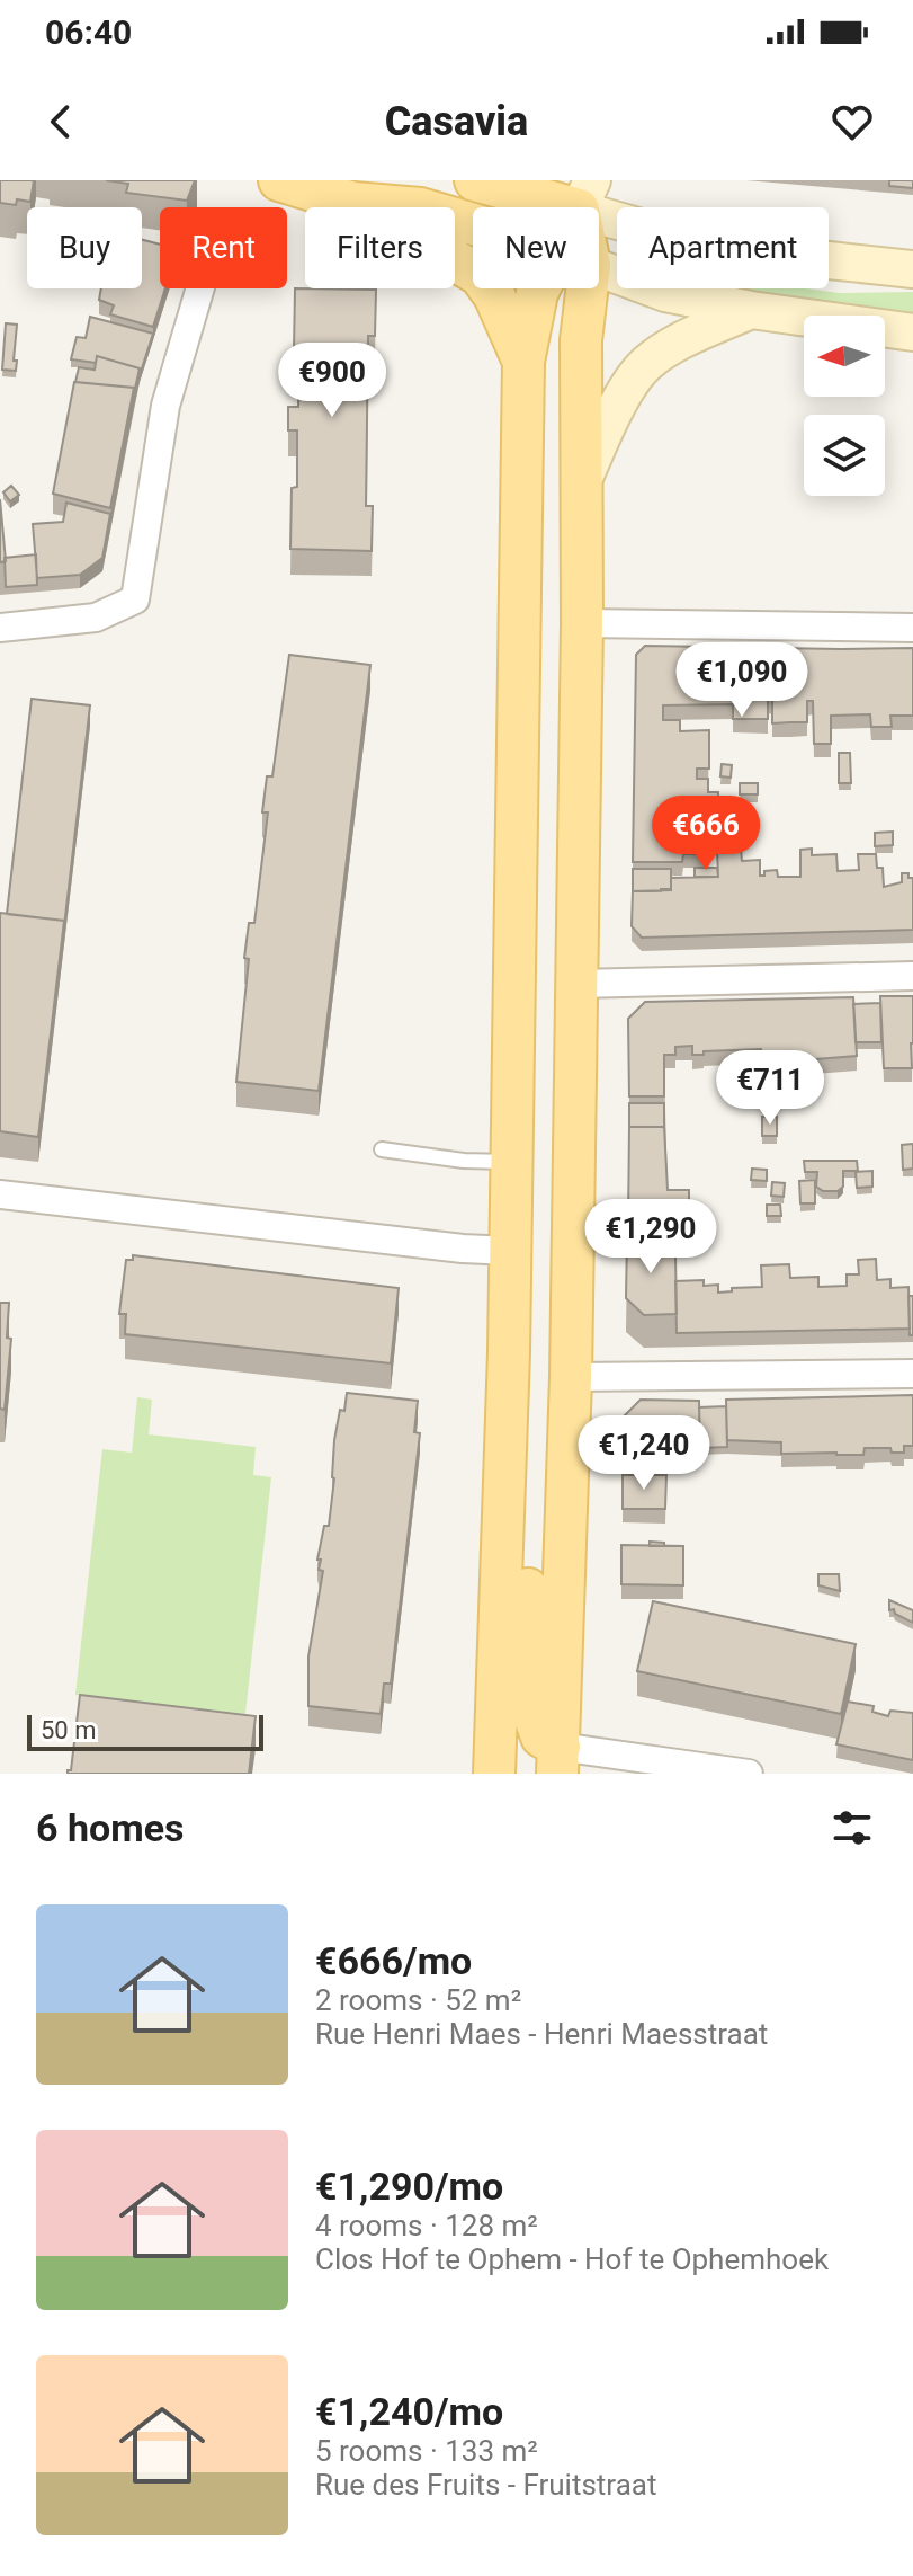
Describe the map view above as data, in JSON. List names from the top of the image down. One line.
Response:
{"scale_bar":"50 m","north":"left","page":{"status":"06:40","header":"Casavia","chip":["Buy","Rent","Filters","New","Apartment"],"price":["€900","€1,090","€666","€711","€1,290","€1,240"],"scale":"50 m","heading":"6 homes","list":[{"name":"€666/mo","note":"2 rooms · 52 m² · Rue Henri Maes - Henri Maesstraat"},{"name":"€1,290/mo","note":"4 rooms · 128 m² · Clos Hof te Ophem - Hof te Ophemhoek"},{"name":"€1,240/mo","note":"5 rooms · 133 m² · Rue des Fruits - Fruitstraat"}]}}
